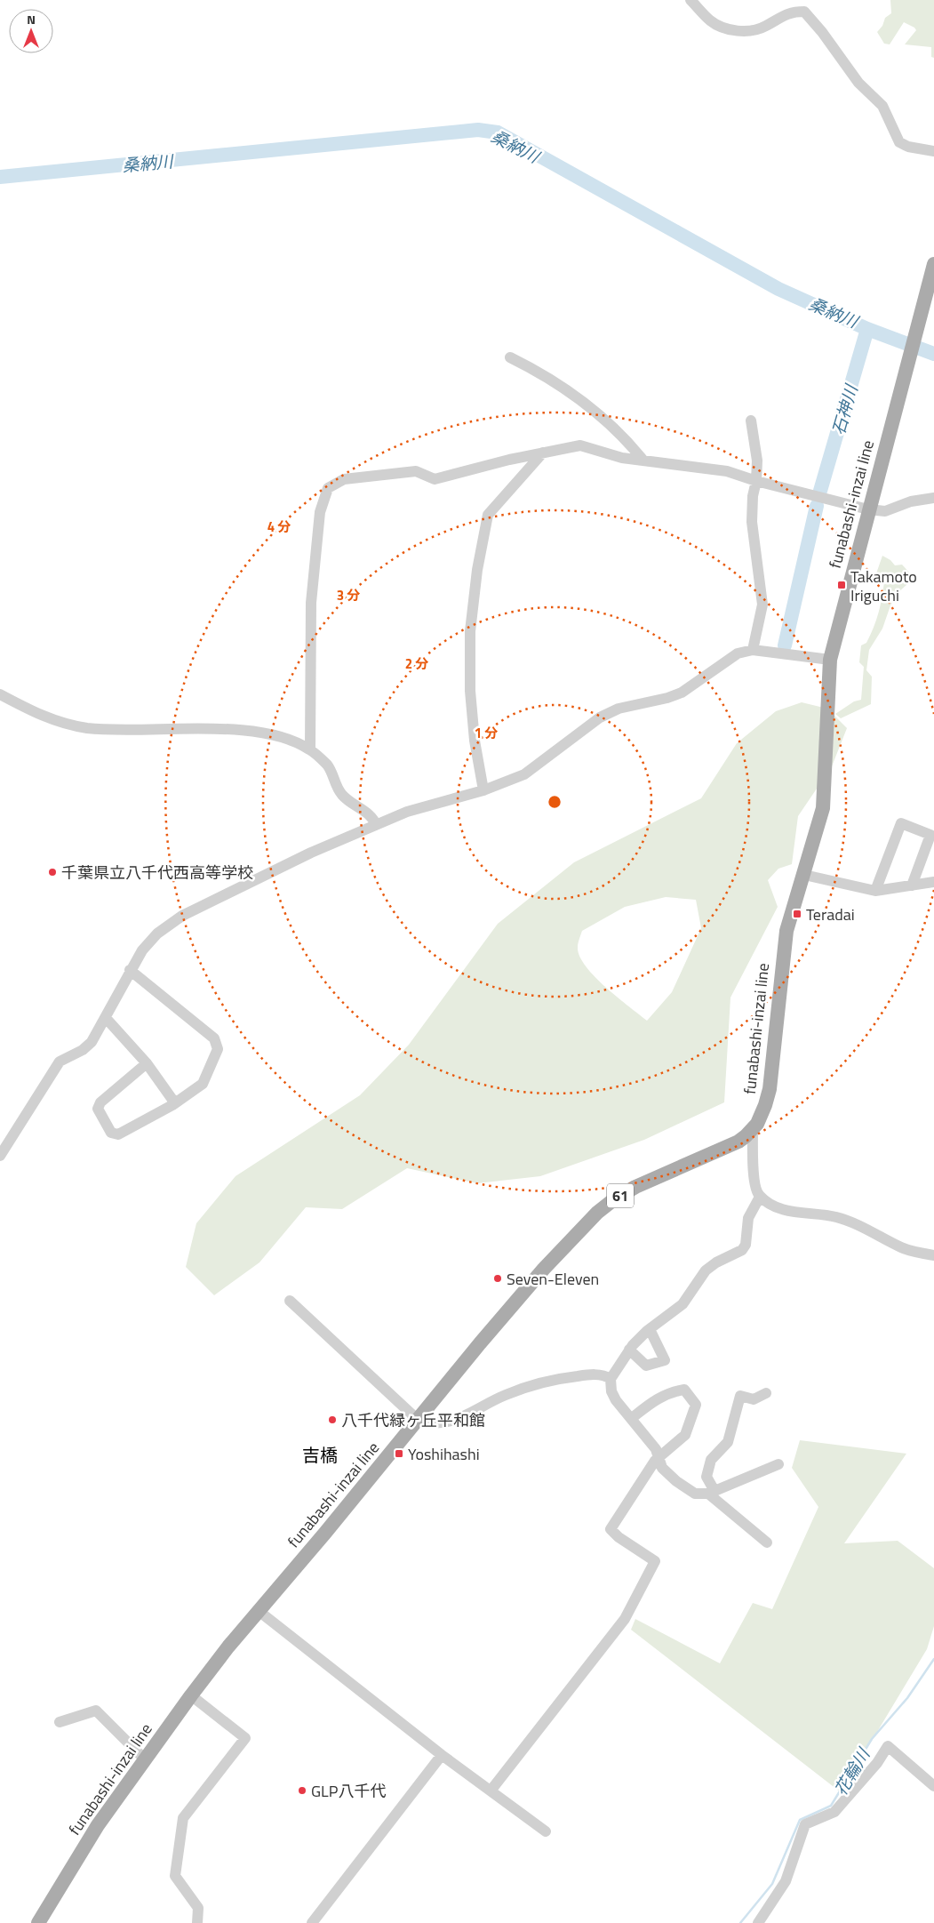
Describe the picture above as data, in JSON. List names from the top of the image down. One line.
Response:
{"streets":{"main road":["funabashi-inzai line","61"]},"districts":["吉橋"],"water":["桑納川","石神川","花輪川"],"places":{"transit":["Takamoto Iriguchi","Teradai","Yoshihashi"],"other":["千葉県立八千代西高等学校","Seven-Eleven","八千代緑ヶ丘平和館","GLP八千代"]},"north":"top","rings":["4 分","3 分","2 分","1 分"]}
